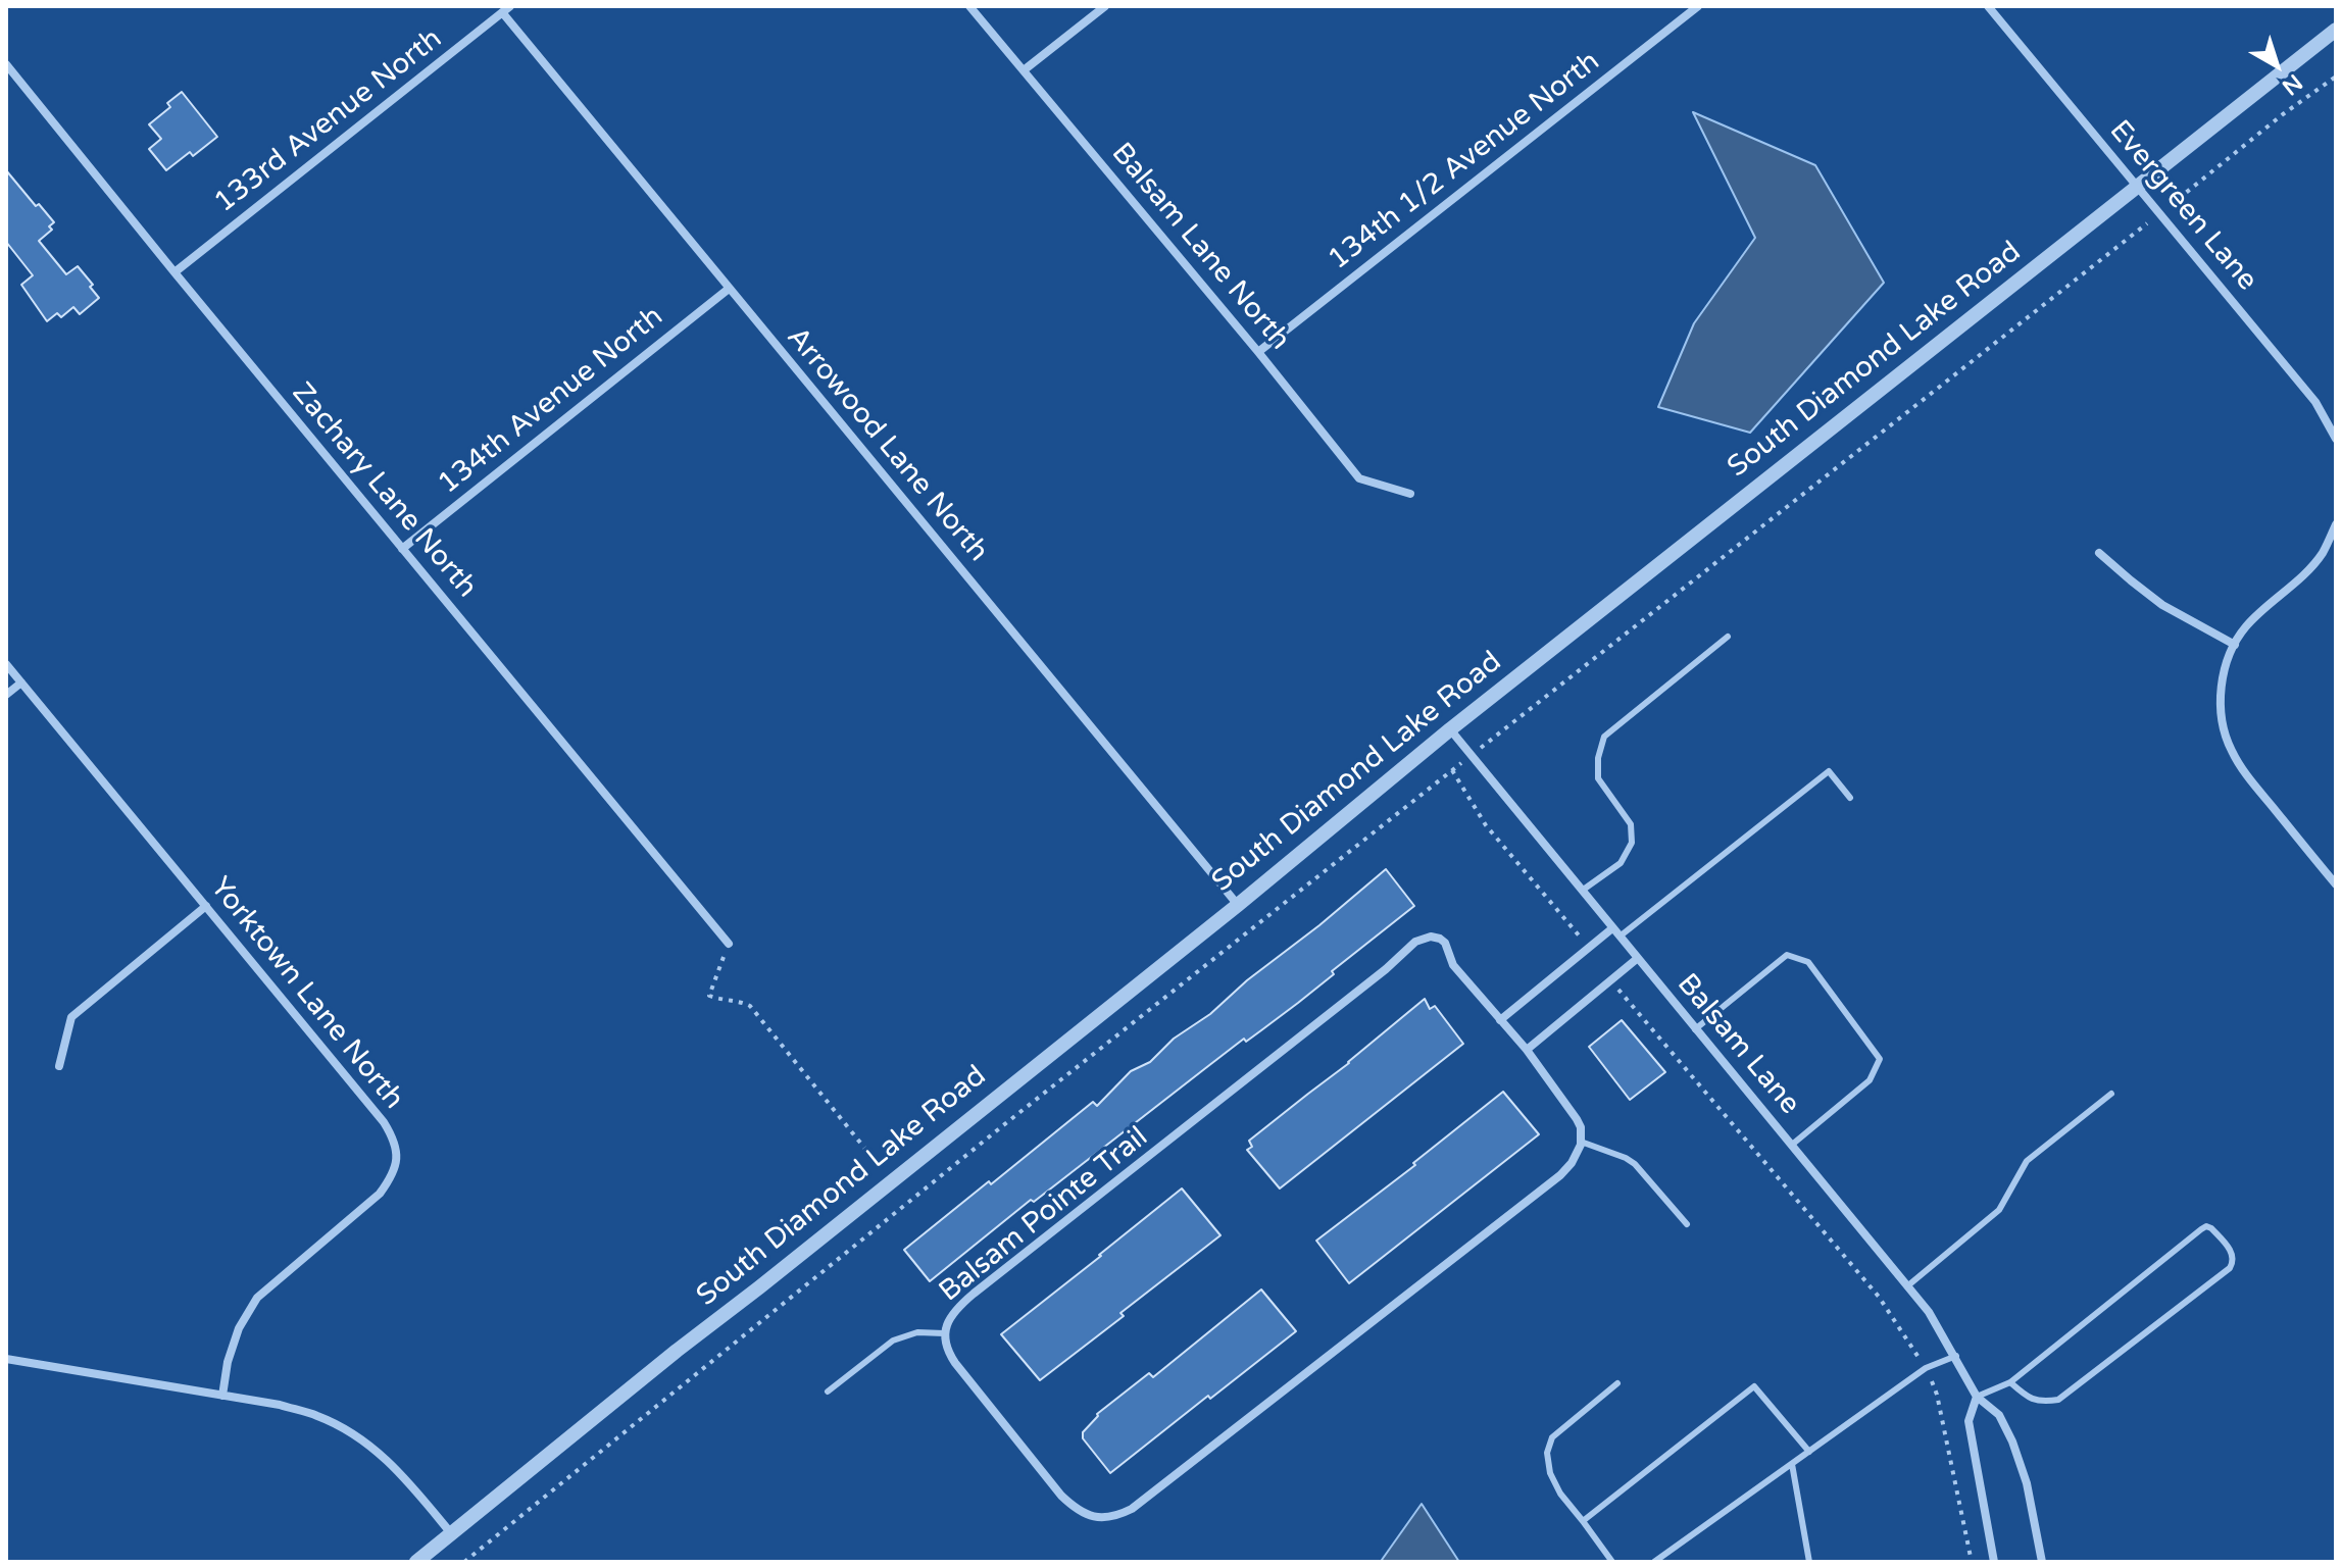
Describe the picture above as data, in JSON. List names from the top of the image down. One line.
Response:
{"streets":{"street":["133rd Avenue North","134th 1/2 Avenue North","Evergreen Lane","Balsam Lane North","South Diamond Lake Road","134th Avenue North","Arrowood Lane North","Zachary Lane North","Yorktown Lane North","Balsam Lane","Balsam Pointe Trail"]},"crossings":[["133rd Avenue North","Arrowood Lane North"],["133rd Avenue North","Zachary Lane North"],["134th 1/2 Avenue North","Balsam Lane North"],["Evergreen Lane","South Diamond Lake Road"],["South Diamond Lake Road","Arrowood Lane North"],["South Diamond Lake Road","Balsam Lane"],["134th Avenue North","Arrowood Lane North"],["134th Avenue North","Zachary Lane North"]],"north":"bottom right"}
